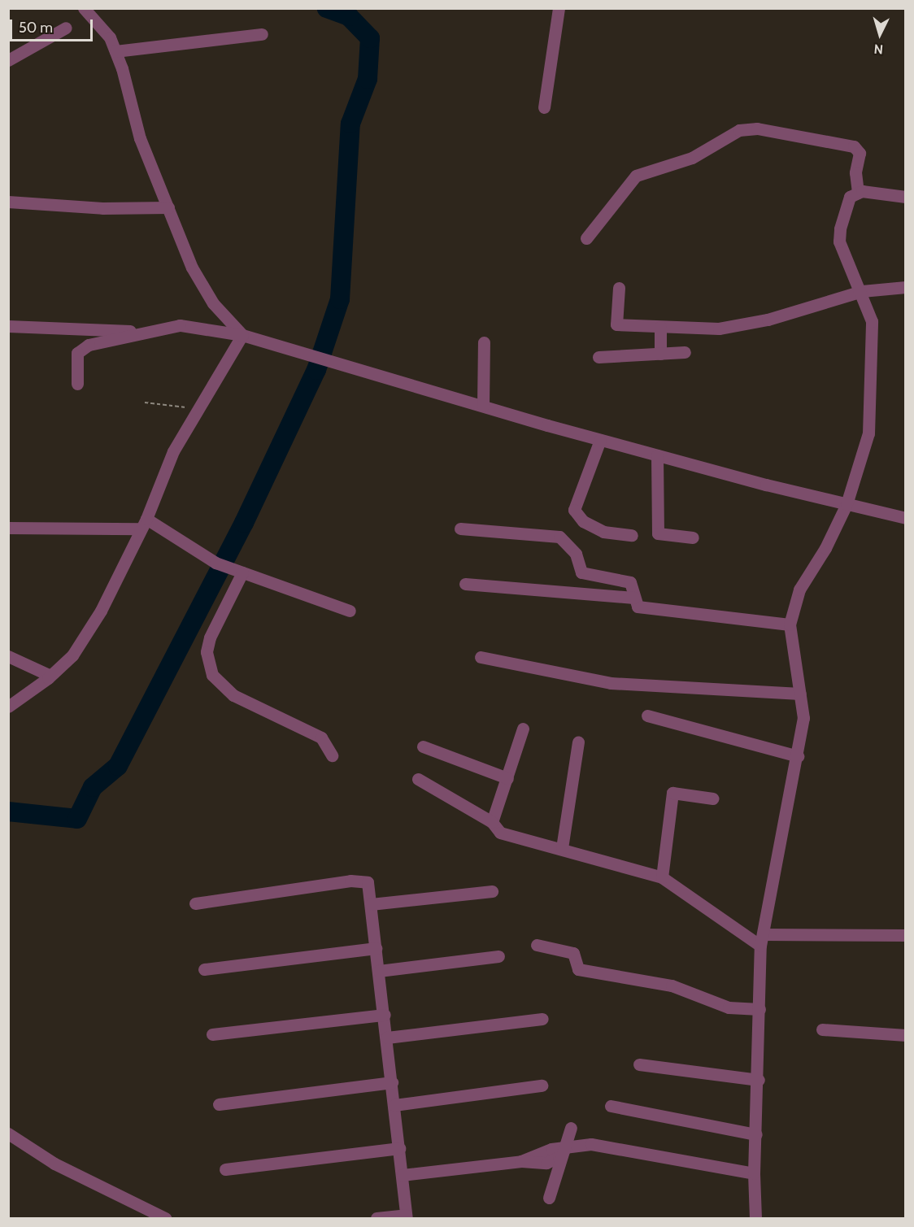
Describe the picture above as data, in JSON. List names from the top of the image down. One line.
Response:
{"scale_bar":"50 m","north":"bottom"}
